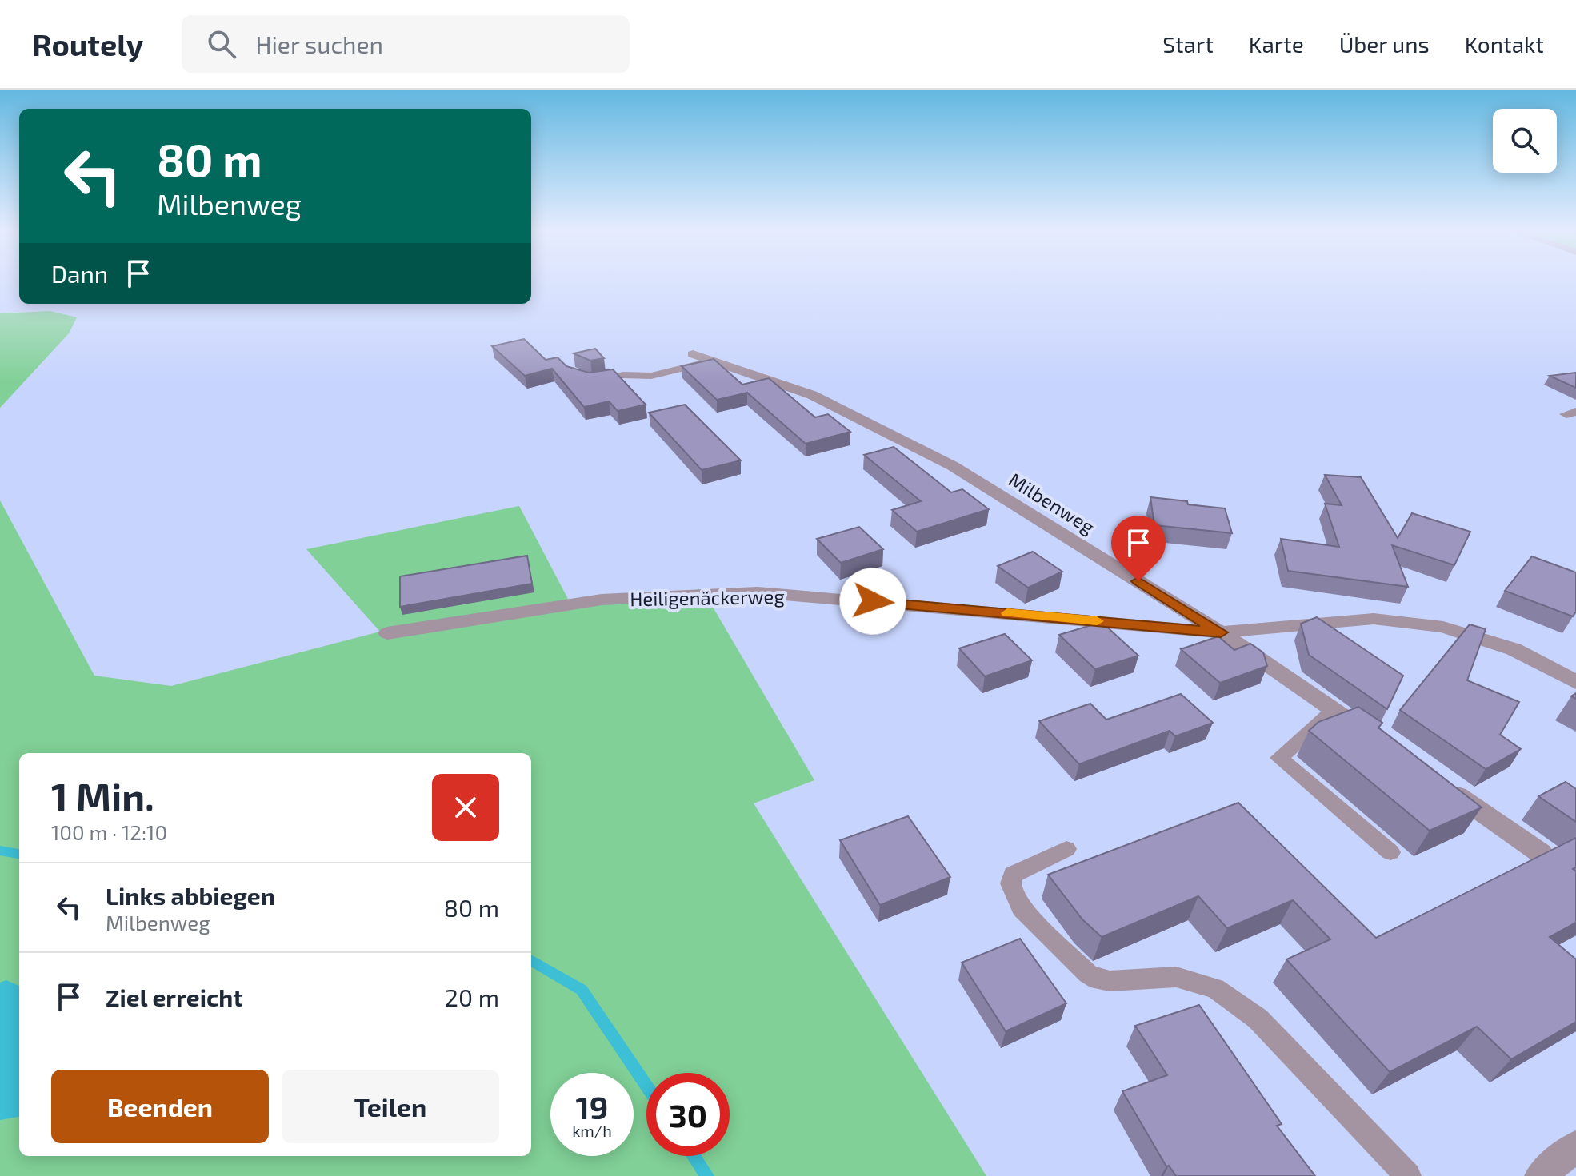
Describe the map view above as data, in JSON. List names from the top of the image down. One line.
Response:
{"streets":{"street":["Milbenweg","Heiligenäckerweg"]},"crossings":[["Milbenweg","Heiligenäckerweg"]],"page":{"header":"Routely","search":"Hier suchen","nav":["Start","Karte","Über uns","Kontakt"],"turn":["80 m","Milbenweg"],"then":"Dann","heading":["1 Min.","100 m · 12:10"],"list":[{"name":"Links abbiegen","note":"Milbenweg","value":"80 m"},{"name":"Ziel erreicht","value":"20 m"}],"buttons":["Beenden","Teilen"],"speed":"19 km/h","limit":"30"}}
